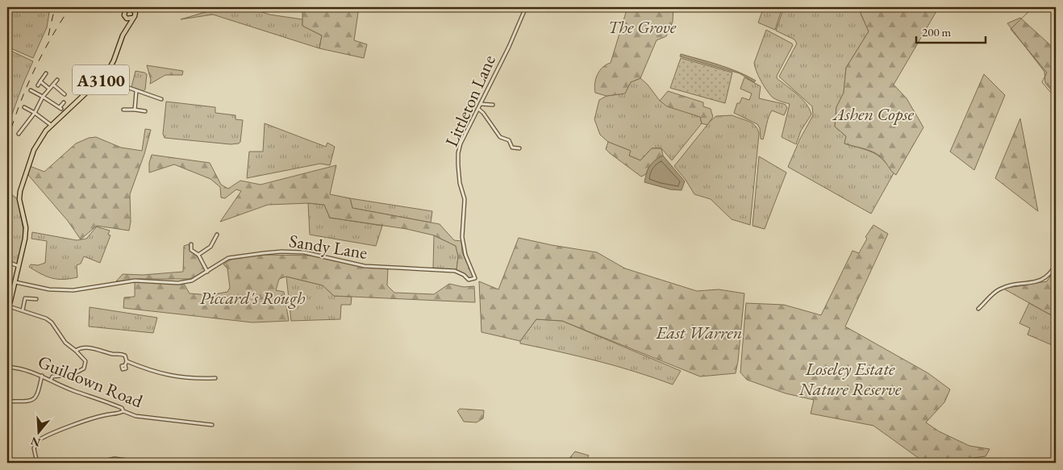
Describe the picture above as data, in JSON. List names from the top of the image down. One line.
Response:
{"streets":{"main road":["A3100"],"street":["Littleton Lane","Sandy Lane","Guildown Road"]},"crossings":[["A3100","Sandy Lane"],["Littleton Lane","Sandy Lane"]],"parks":["The Grove","Ashen Copse","Piccard's Rough","East Warren","Loseley Estate Nature Reserve"],"scale_bar":"200 m","north":"bottom"}
